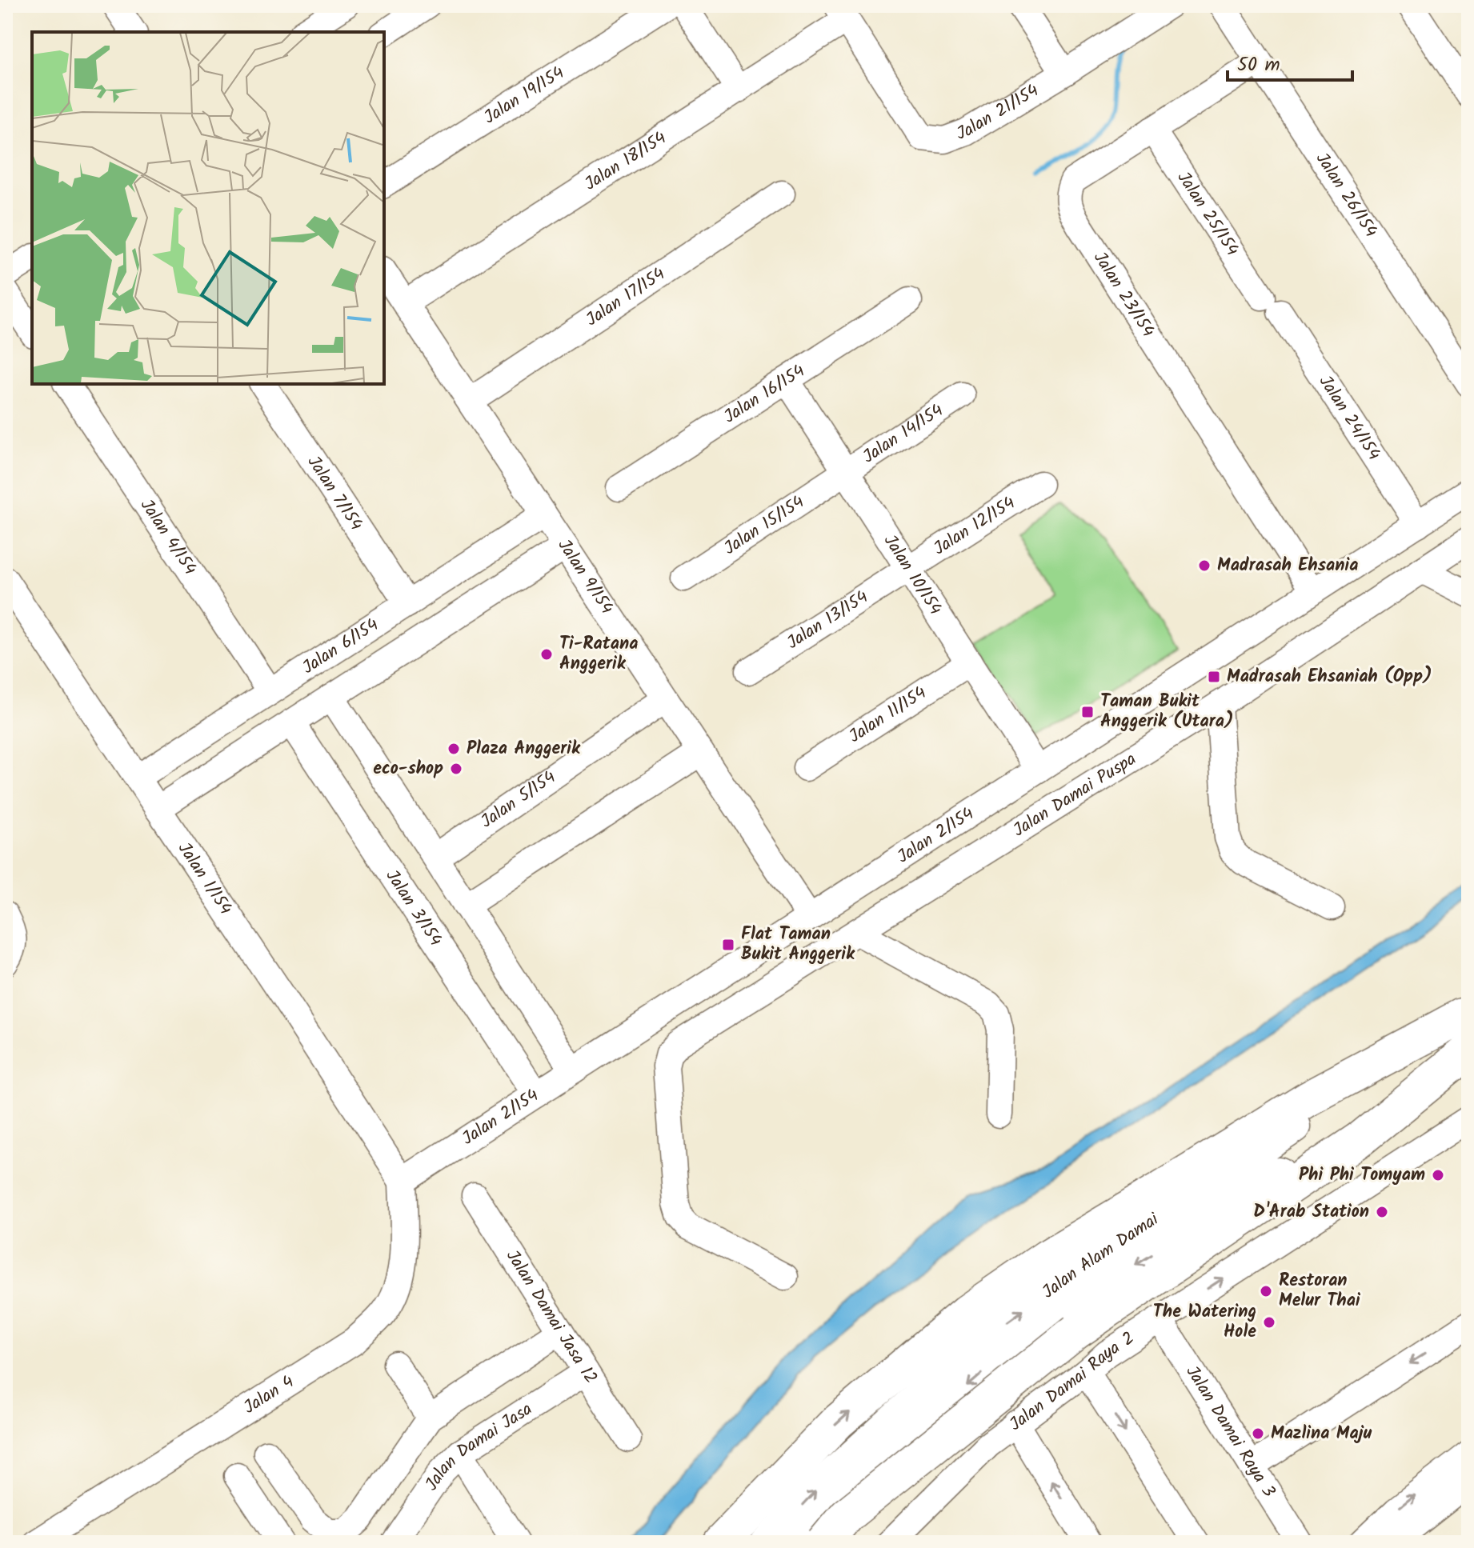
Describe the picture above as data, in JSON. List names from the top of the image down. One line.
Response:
{"streets":{"main road":["Jalan Alam Damai"],"street":["Jalan 19/154","Jalan 21/154","Jalan 18/154","Jalan 26/154","Jalan 25/154","Jalan 23/154","Jalan 17/154","Jalan 16/154","Jalan 24/154","Jalan 14/154","Jalan 7/154","Jalan 15/154","Jalan 12/154","Jalan 4/154","Jalan 10/154","Jalan 9/154","Jalan 13/154","Jalan 6/154","Jalan 11/154","Jalan Damai Puspa","Jalan 5/154","Jalan 2/154","Jalan 1/154","Jalan 3/154","Jalan Damai Jasa 12","Jalan Damai Raya 2","Jalan 4","Jalan Damai Raya 3","Jalan Damai Jasa"]},"crossings":[["Jalan 21/154","Jalan 18/154"],["Jalan 18/154","Jalan 9/154"],["Jalan 26/154","Jalan 23/154"],["Jalan 25/154","Jalan 23/154"],["Jalan 25/154","Jalan 24/154"],["Jalan 23/154","Jalan 2/154"],["Jalan 17/154","Jalan 9/154"],["Jalan 16/154","Jalan 10/154"],["Jalan 24/154","Jalan 2/154"],["Jalan 14/154","Jalan 15/154"],["Jalan 14/154","Jalan 10/154"],["Jalan 7/154","Jalan 6/154"],["Jalan 15/154","Jalan 10/154"],["Jalan 12/154","Jalan 10/154"],["Jalan 12/154","Jalan 13/154"],["Jalan 4/154","Jalan 6/154"],["Jalan 10/154","Jalan 13/154"],["Jalan 10/154","Jalan 11/154"],["Jalan 10/154","Jalan 2/154"],["Jalan 9/154","Jalan 6/154"],["Jalan 9/154","Jalan 5/154"],["Jalan 9/154","Jalan 2/154"],["Jalan 6/154","Jalan 1/154"],["Jalan 2/154","Jalan 1/154"],["Jalan 2/154","Jalan 3/154"],["Jalan 2/154","Jalan 4"],["Jalan 1/154","Jalan 4"],["Jalan Damai Jasa 12","Jalan Damai Jasa"],["Jalan Damai Raya 2","Jalan Damai Raya 3"]],"places":{"other":["Madrasah Ehsania","Ti-Ratana Anggerik","Plaza Anggerik","eco-shop","Phi Phi Tomyam","D'Arab Station","Restoran Melur Thai","The Watering Hole","Mazlina Maju"],"transit":["Madrasah Ehsaniah (Opp)","Taman Bukit Anggerik (Utara)","Flat Taman Bukit Anggerik"]},"scale_bar":"50 m"}
